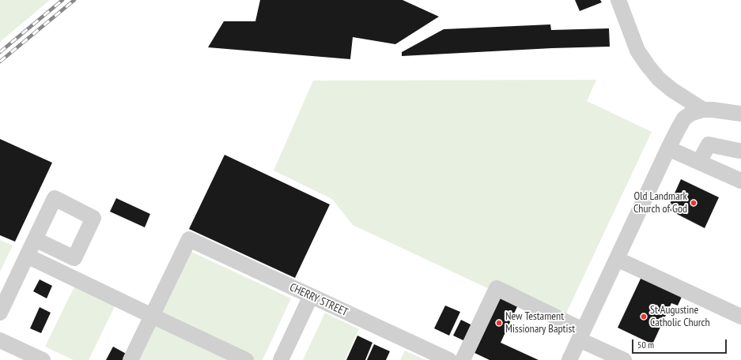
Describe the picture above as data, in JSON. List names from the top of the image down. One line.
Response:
{"streets":{"street":["CHERRY STREET"]},"places":["Old Landmark Church of God","St Augustine Catholic Church","New Testament Missionary Baptist"],"scale_bar":"50 m"}
